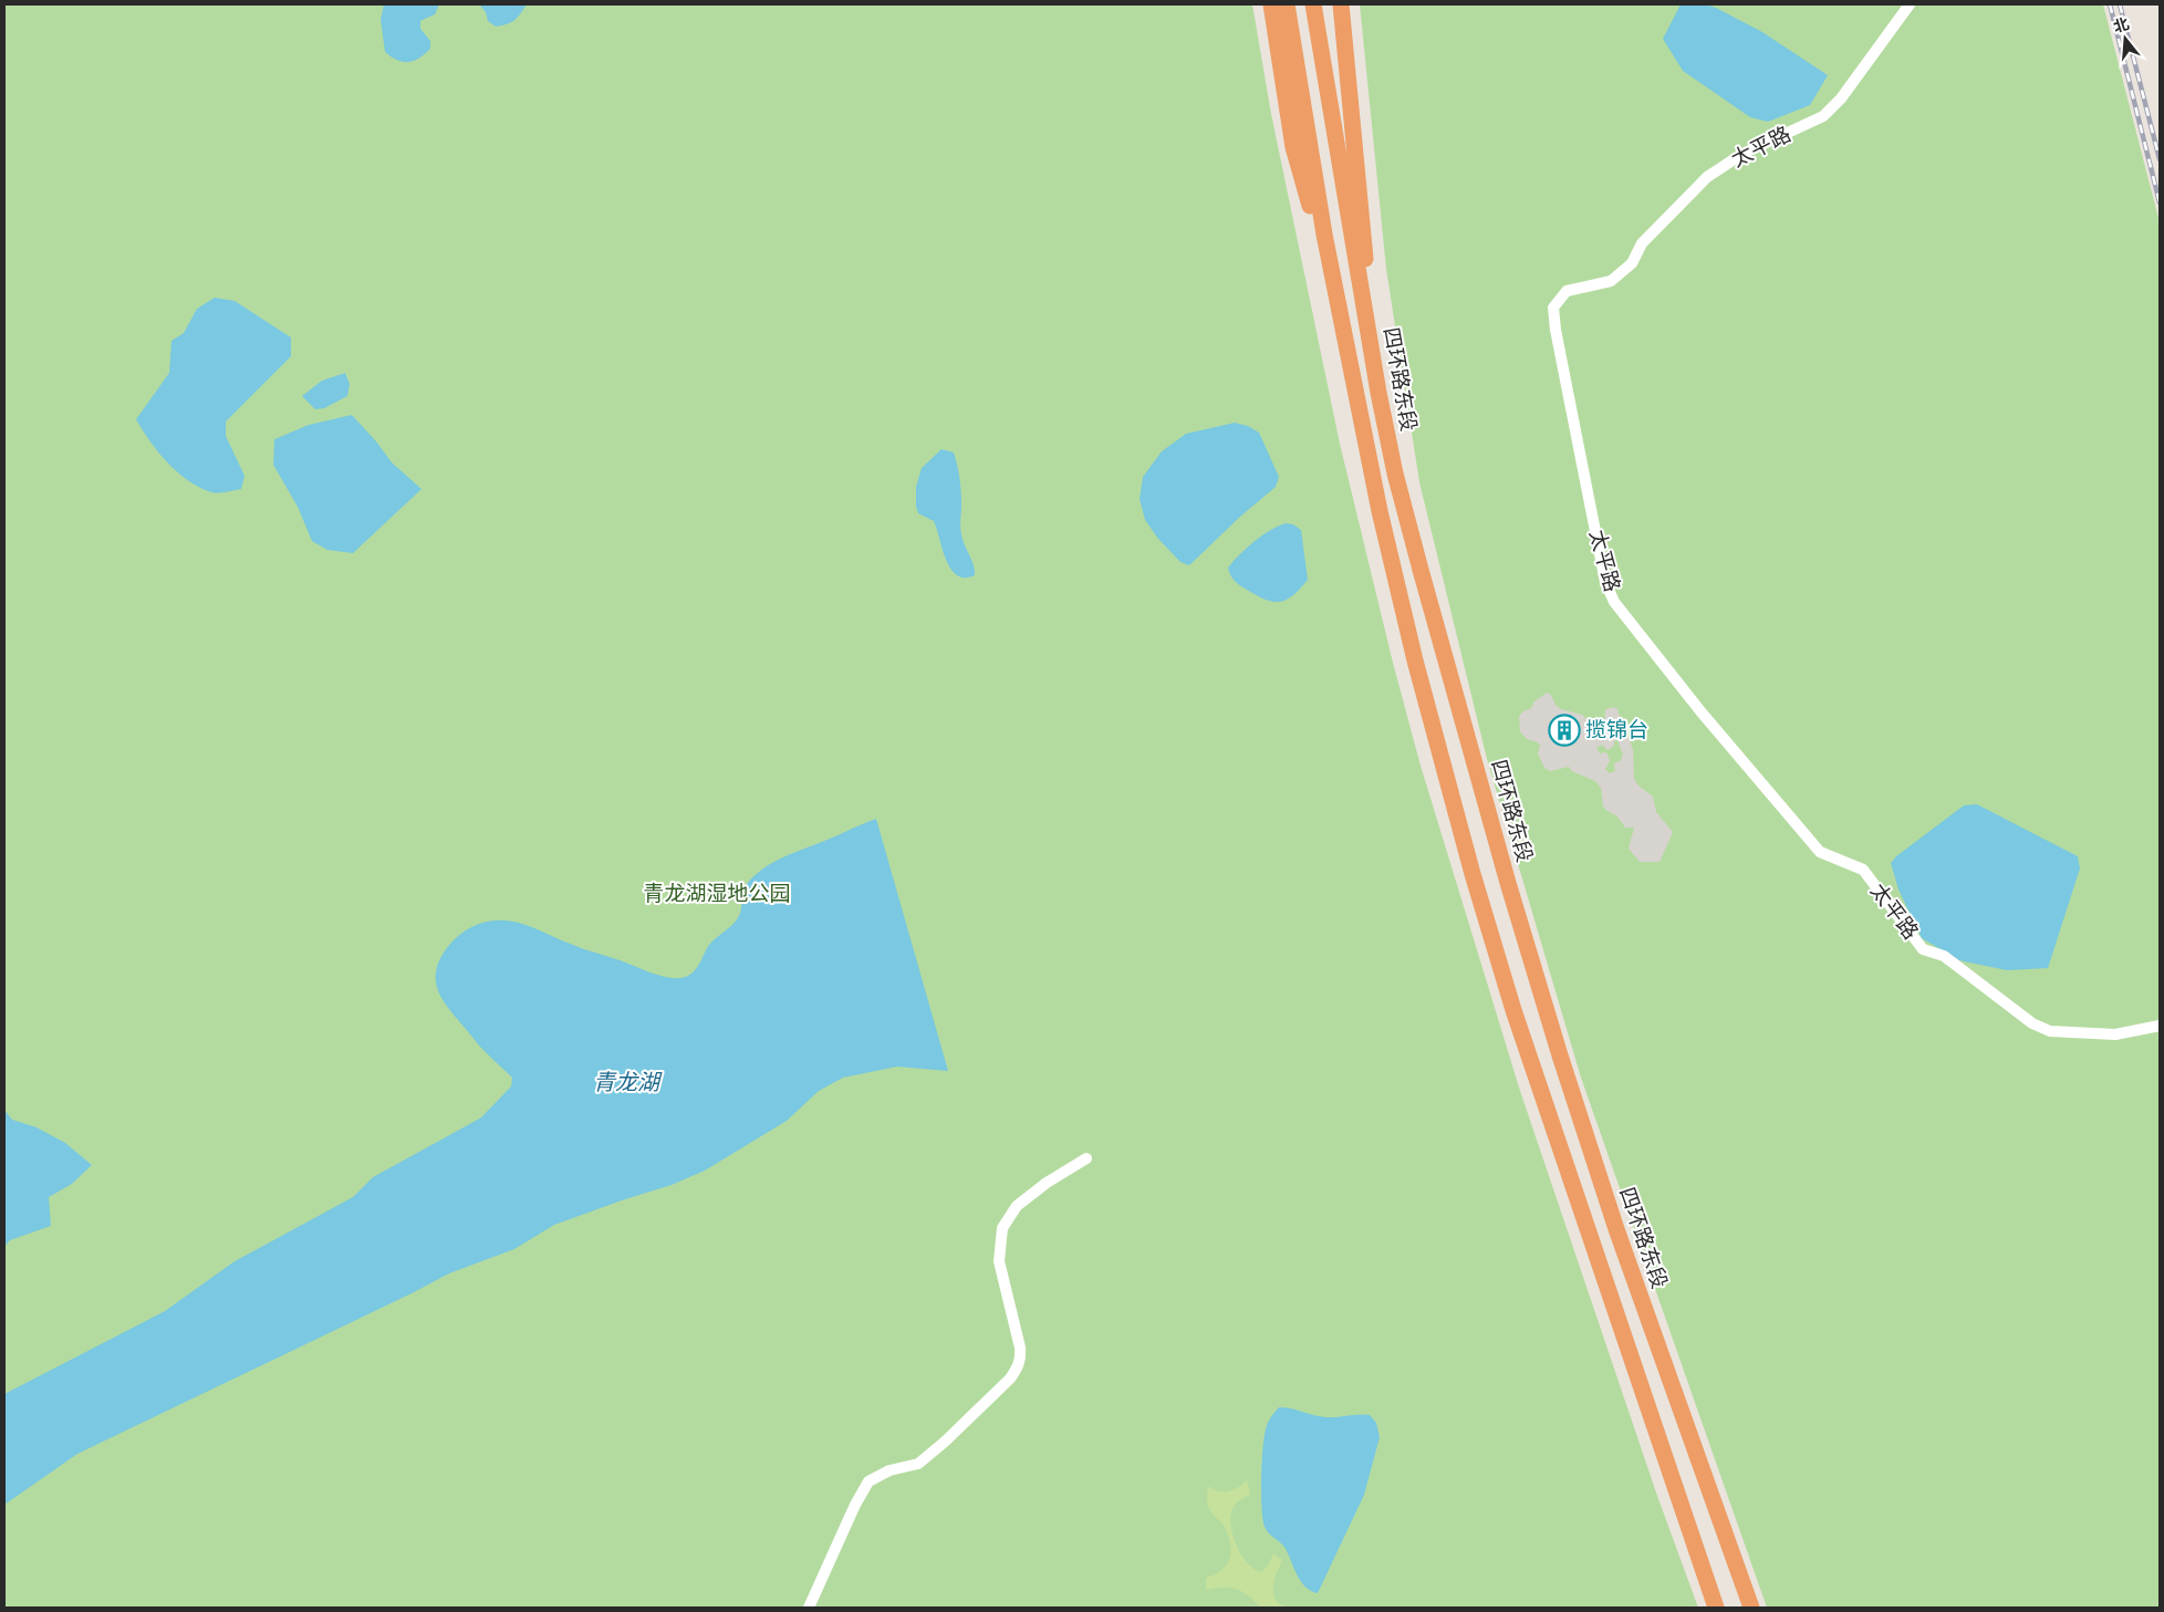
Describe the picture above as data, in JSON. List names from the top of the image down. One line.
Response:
{"streets":{"highway":["四环路东段"],"street":["太平路"]},"water":["青龙湖"],"parks":["青龙湖湿地公园"],"places":{"building":["揽锦台"]},"north":"top"}
